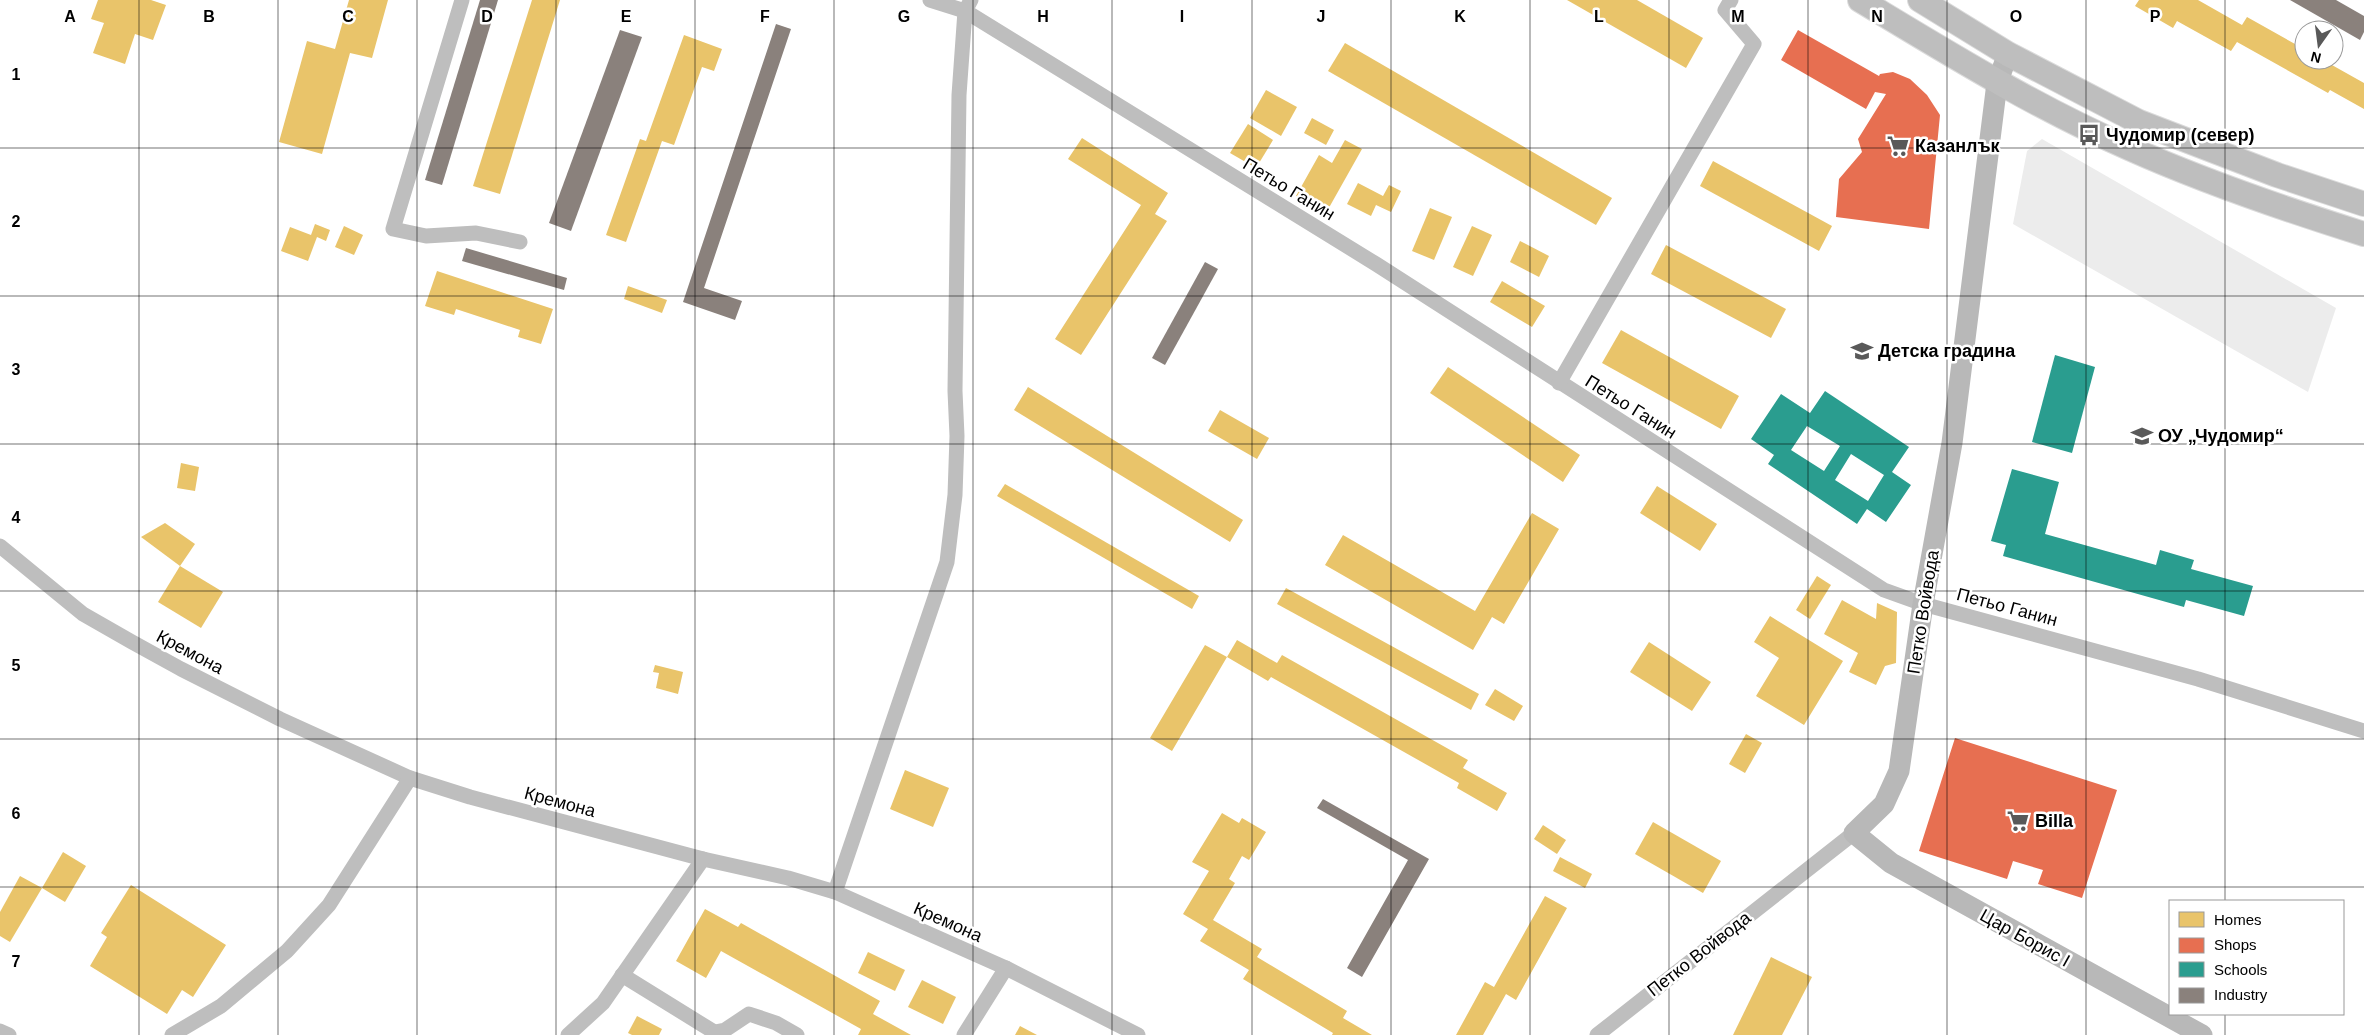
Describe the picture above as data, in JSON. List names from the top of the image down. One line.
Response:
{"streets":{"street":["Петьо Ганин","Петко Войвода","Кремона","Цар Борис I"]},"crossings":[["Петьо Ганин","Петко Войвода"],["Петко Войвода","Цар Борис I"]],"places":{"bus stop":["Чудомир (север)"],"supermarket":["Казанлък","Billa"],"school or university":["Детска градина","ОУ „Чудомир“"]},"legend":["Homes","Shops","Schools","Industry"],"north":"bottom","grid":{"columns":["A","B","C","D","E","F","G","H","I","J","K","L","M","N","O","P"],"rows":["1","2","3","4","5","6","7"]}}
